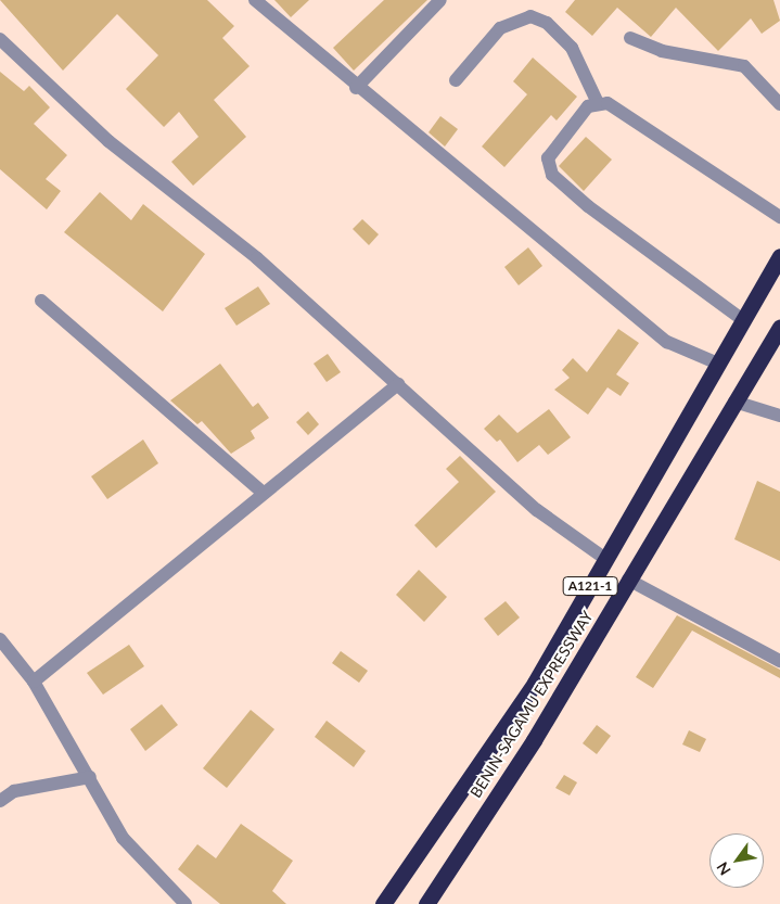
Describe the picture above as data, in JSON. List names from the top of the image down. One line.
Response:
{"streets":{"highway":["A121-1","BENIN-SAGAMU EXPRESSWAY"]},"north":"bottom left"}
